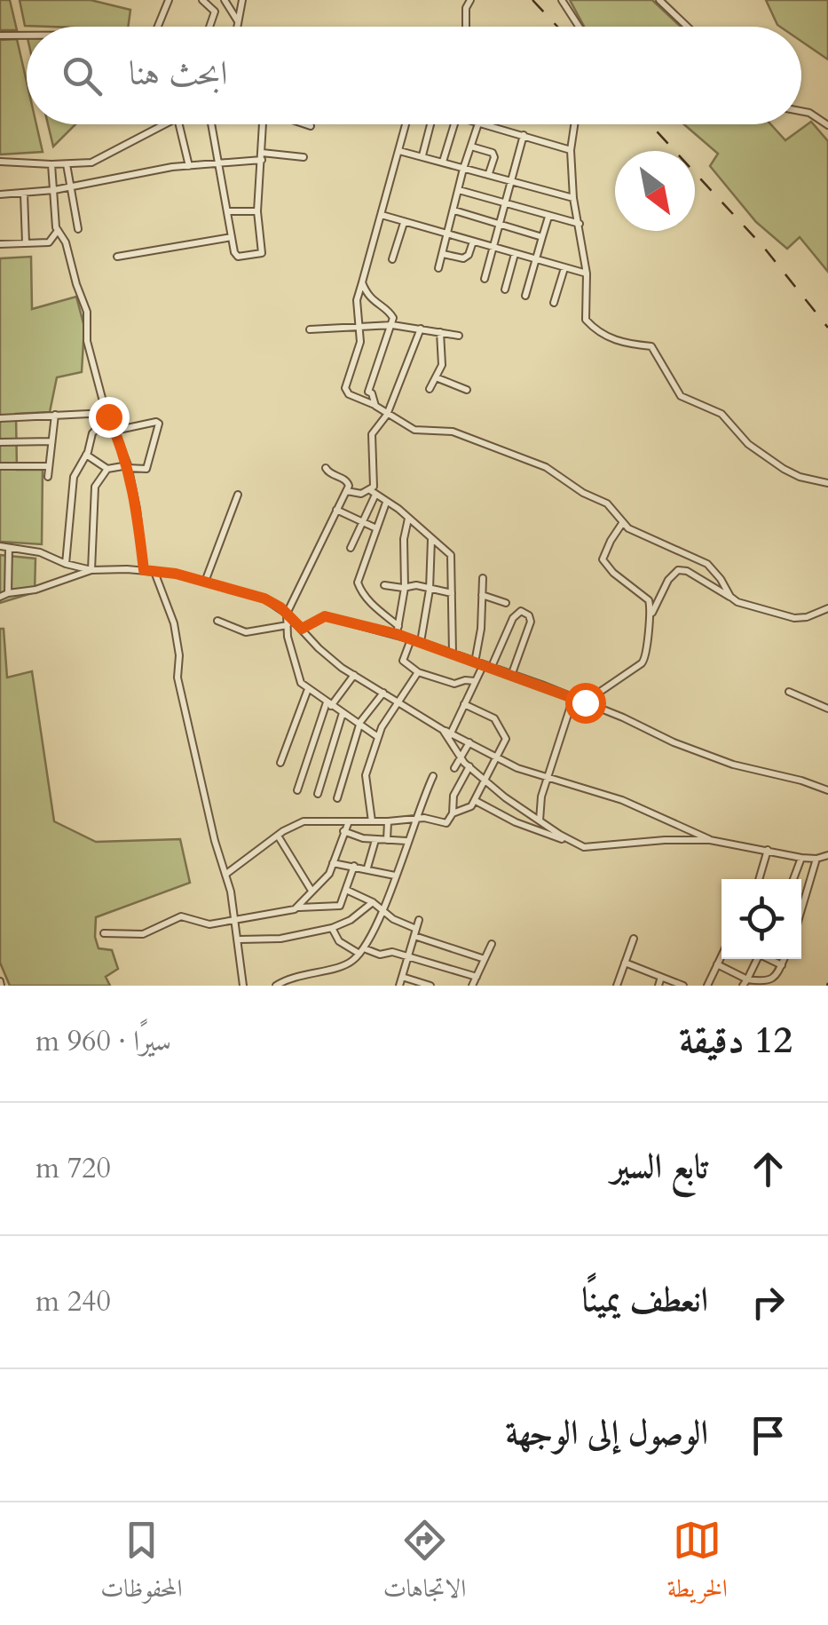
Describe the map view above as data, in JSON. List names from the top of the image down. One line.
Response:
{"north":"bottom right","page":{"search":"ابحث هنا","heading":["12 دقيقة","سيرًا · 960 m"],"list":[["تابع السير","720 m"],["انعطف يمينًا","240 m"],"الوصول إلى الوجهة"],"nav":["الخريطة","الاتجاهات","المحفوظات"]}}
